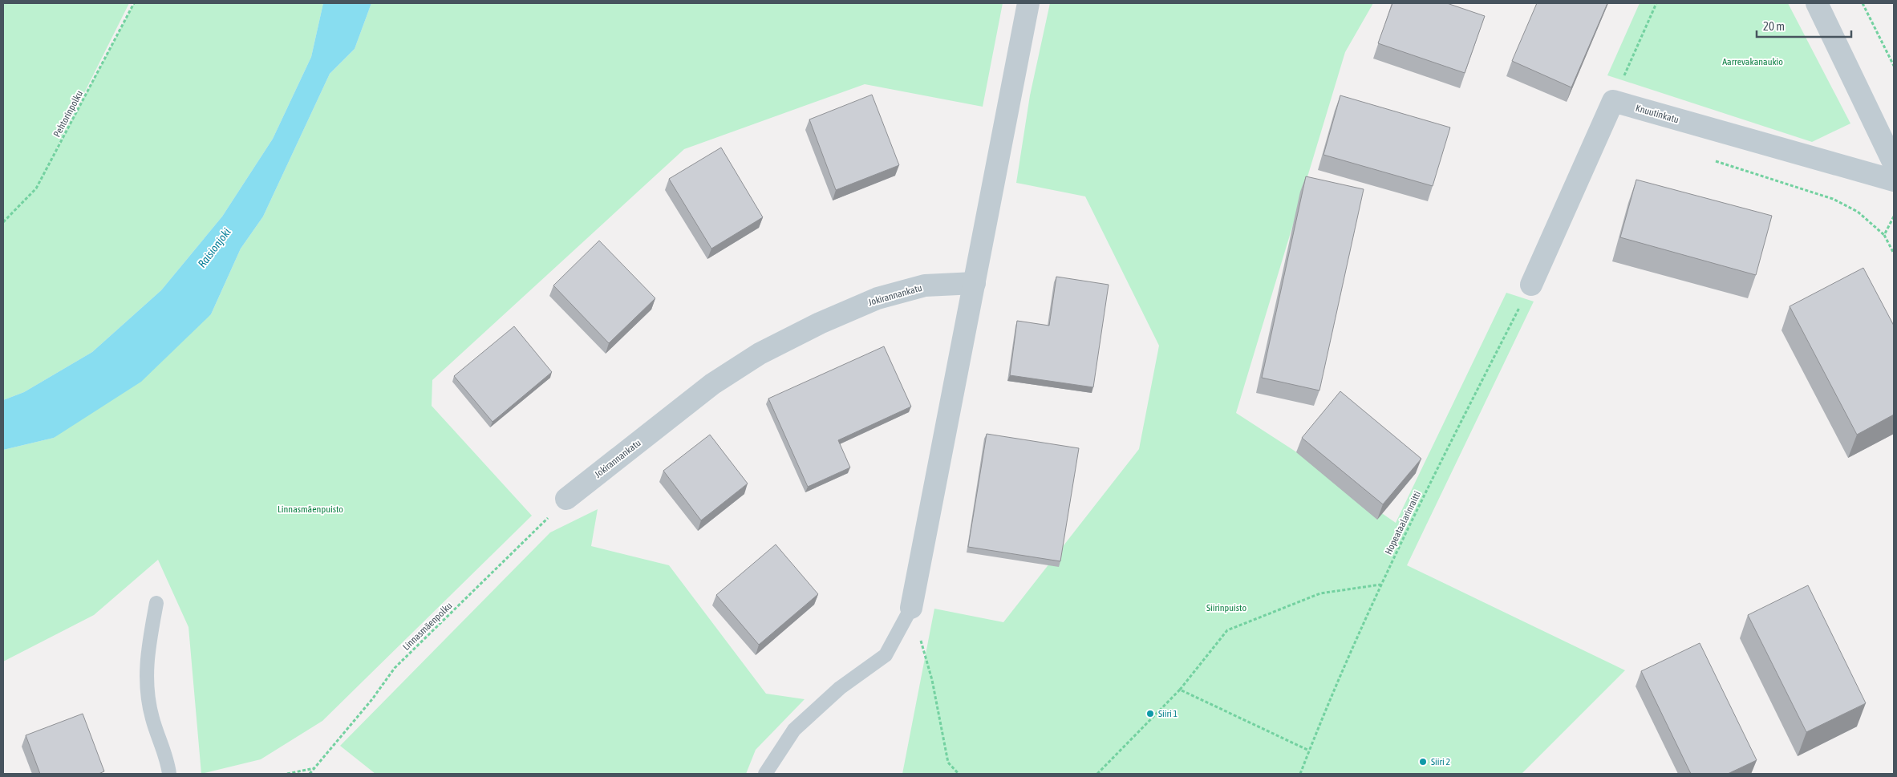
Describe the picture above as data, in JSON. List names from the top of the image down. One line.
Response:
{"streets":{"street":["Knuutinkatu","Jokirannankatu"],"path":["Pehtorinpolku","Hopeataalarinraitti","Linnasmäenpolku"]},"crossings":[["Jokirannankatu","Linnasmäenpolku"]],"water":["Raisionjoki"],"parks":["Aarrevakanaukio","Linnasmäenpuisto","Siirinpuisto"],"places":["Siiri 1","Siiri 2"],"scale_bar":"20 m"}
